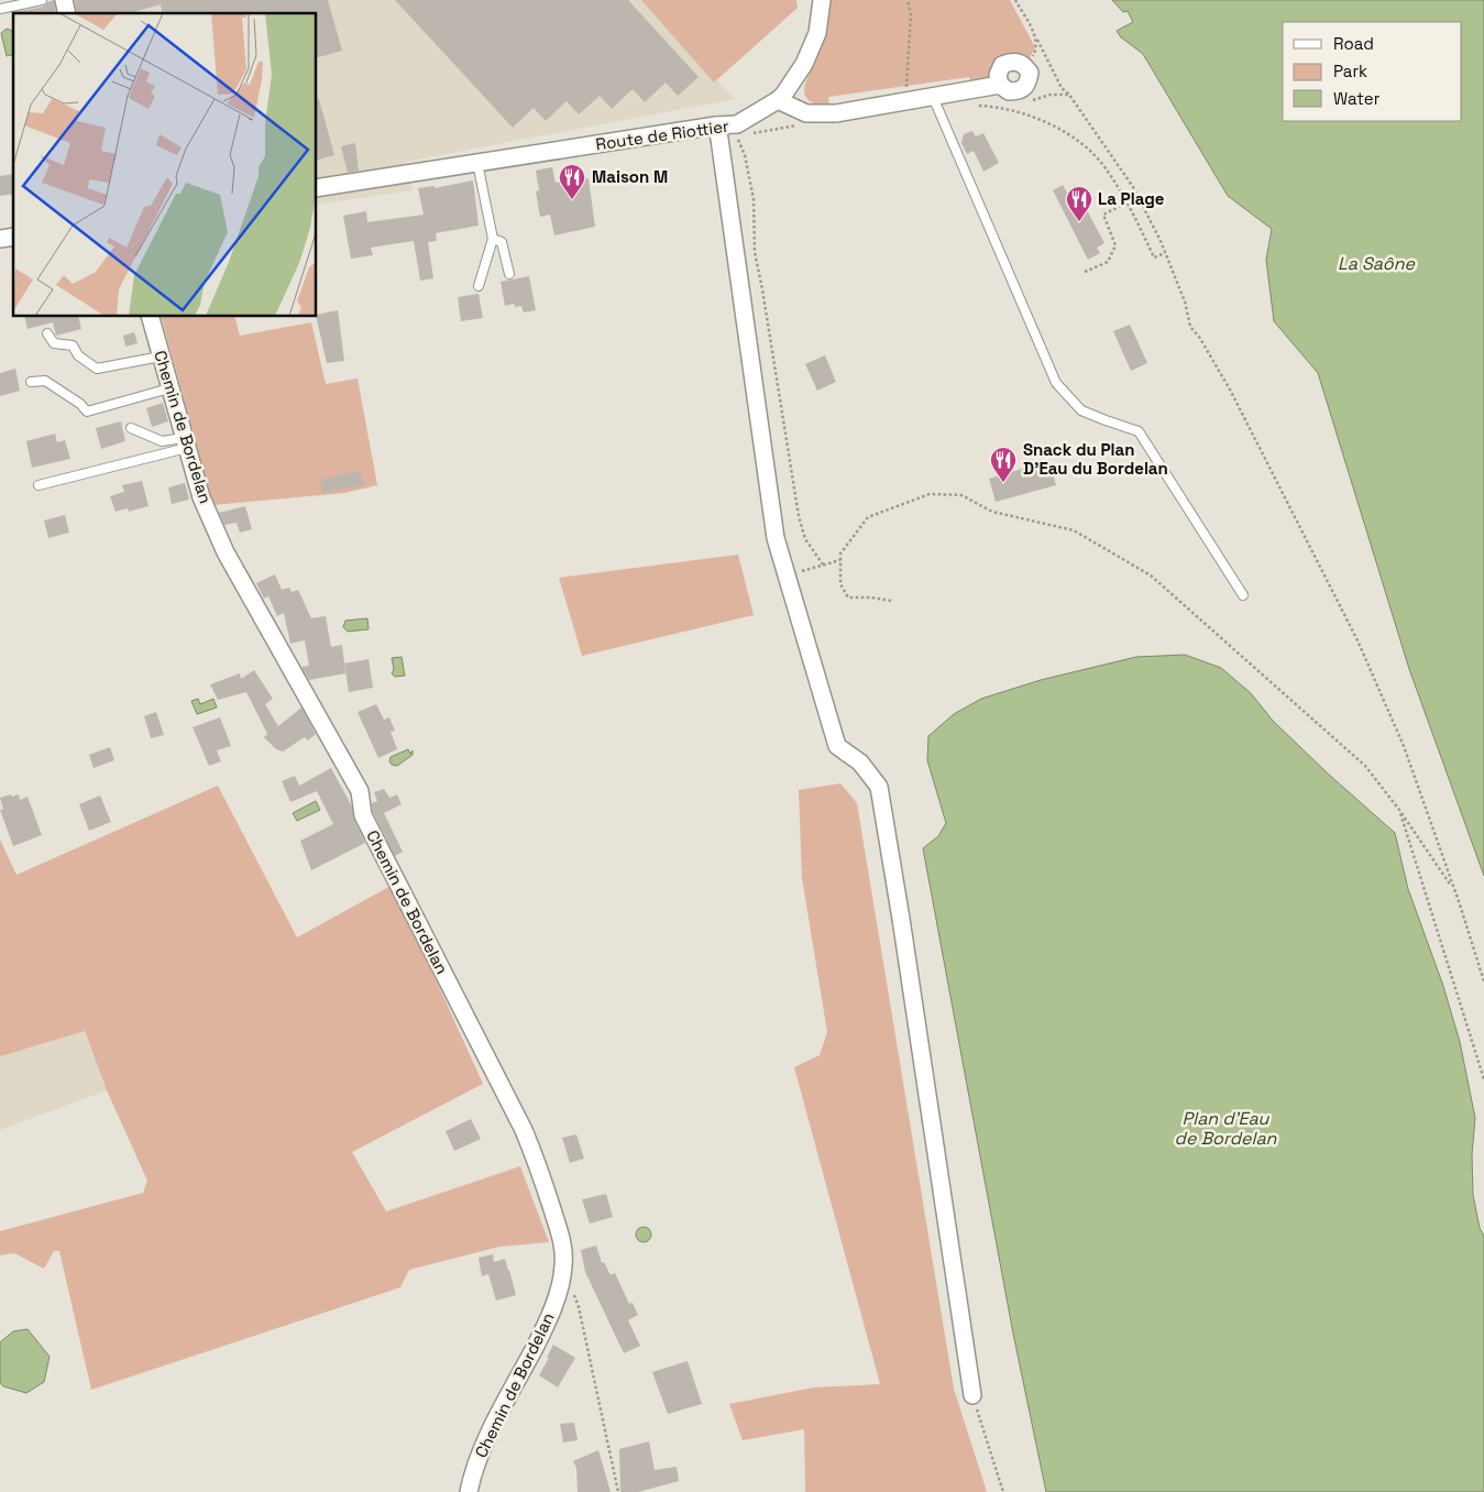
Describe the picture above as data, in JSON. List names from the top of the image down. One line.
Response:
{"streets":{"street":["Route de Riottier","Chemin de Bordelan"]},"water":["La Saône","Plan d'Eau de Bordelan"],"places":{"restaurant":["Maison M","La Plage","Snack du Plan D'Eau du Bordelan"]},"legend":["Road","Park","Water"]}
